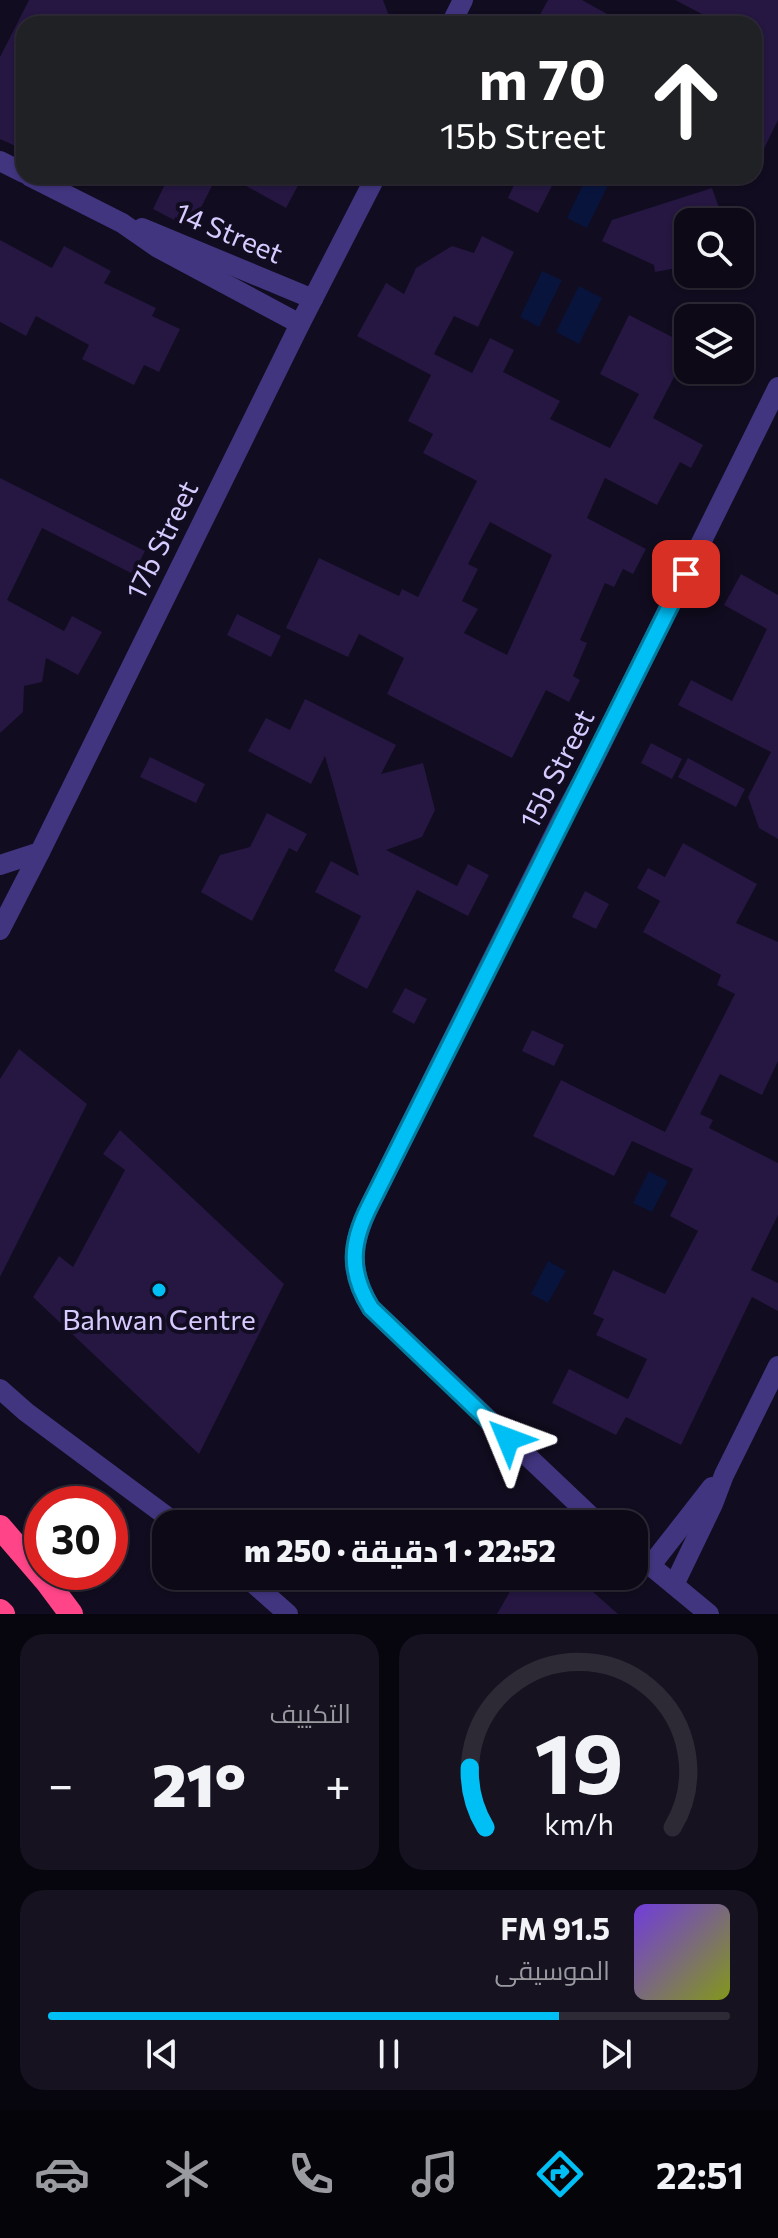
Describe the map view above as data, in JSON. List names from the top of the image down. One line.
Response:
{"streets":{"street":["14 Street","17b Street","15b Street"]},"crossings":[["14 Street","17b Street"]],"places":["Bahwan Centre"],"page":{"turn":["70 m","15b Street"],"limit":"30","trip":"22:52 · 1 دقيقة · 250 m","tile":"التكييف","heat":["−","21°","+"],"song":["91.5 FM","الموسيقى"],"tabs":"22:51","gauge":["19","km/h"]}}
